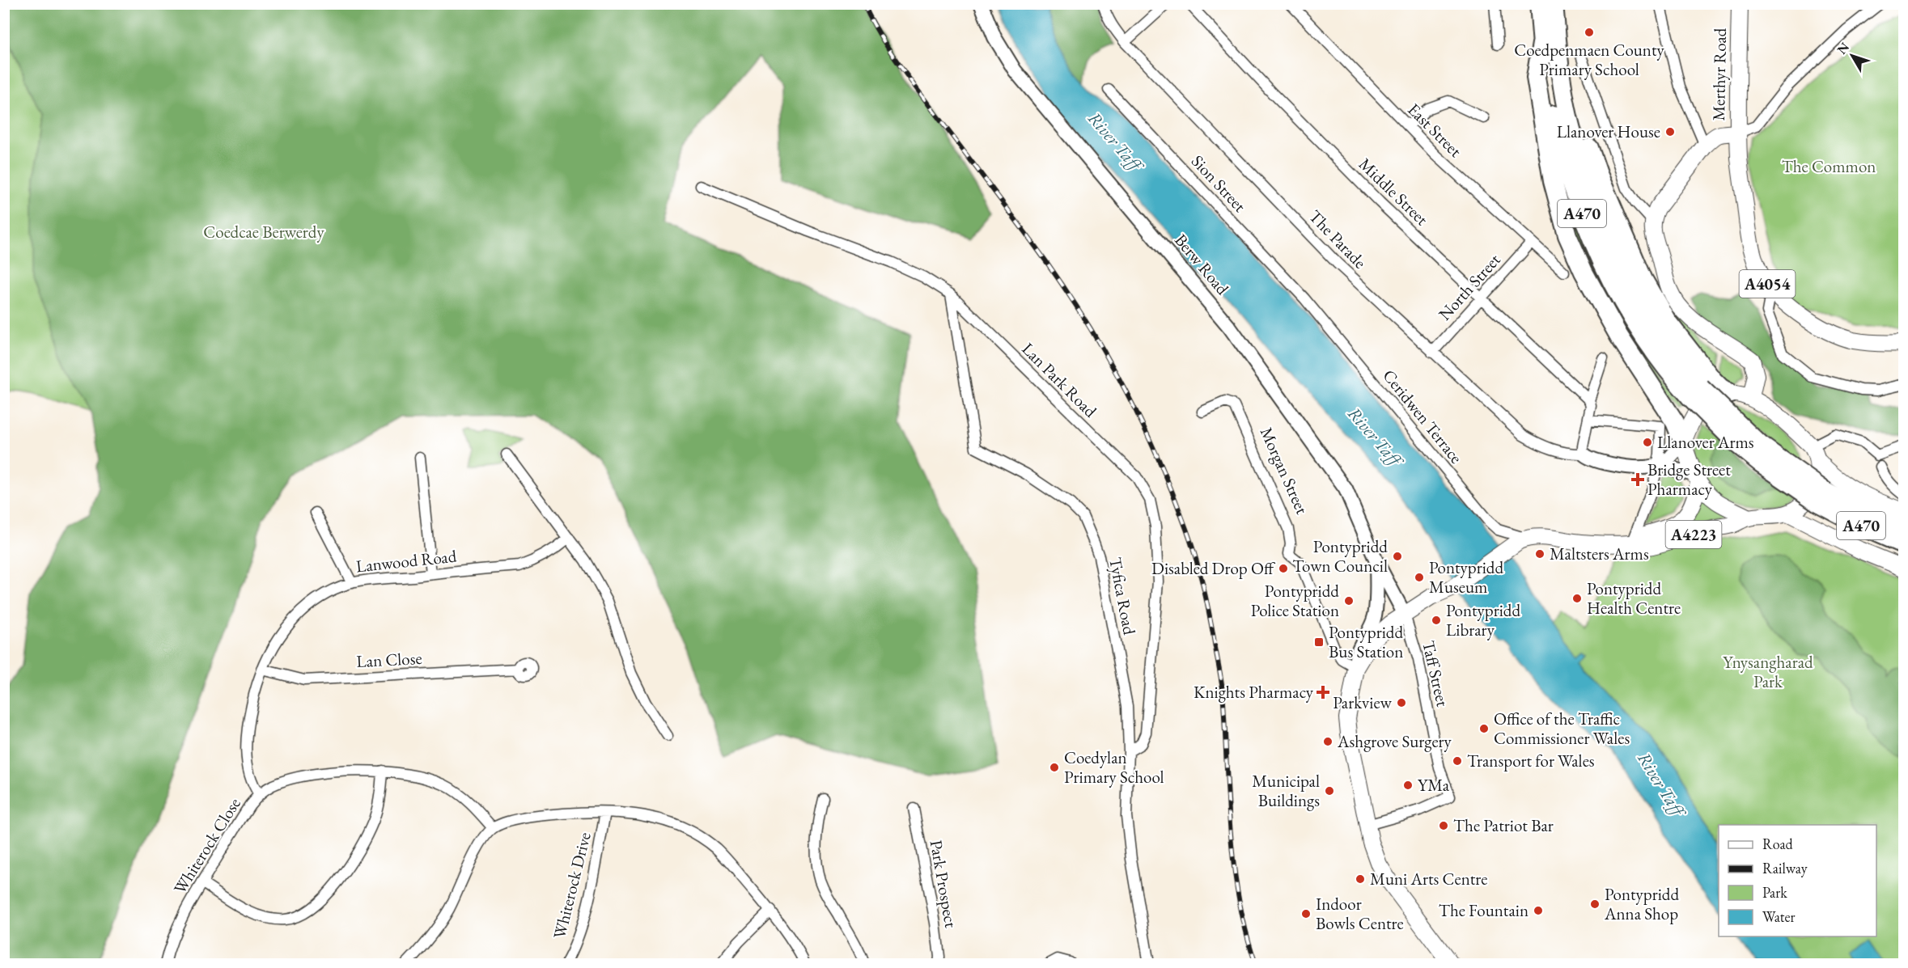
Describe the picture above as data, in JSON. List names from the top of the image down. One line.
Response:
{"streets":{"highway":["A470"],"main road":["Merthyr Road","Berw Road","A4054","A4223"],"street":["East Street","Sion Street","Middle Street","The Parade","North Street","Lan Park Road","Ceridwen Terrace","Morgan Street","Lanwood Road","Tyfica Road","Lan Close","Taff Street","Whiterock Close","Park Prospect","Whiterock Drive"]},"crossings":[["Merthyr Road","A4054"],["East Street","North Street"],["Sion Street","Ceridwen Terrace"],["Middle Street","North Street"],["The Parade","North Street"],["Berw Road","Morgan Street"],["Berw Road","Taff Street"],["Lan Park Road","Tyfica Road"],["Ceridwen Terrace","A4223"],["Lanwood Road","Lan Close"],["Lanwood Road","Whiterock Close"]],"water":["River Taff"],"parks":["The Common","Coedcae Berwerdy","Ynysangharad Park"],"places":{"other":["Coedpenmaen County Primary School","Llanover House","Llanover Arms","Maltsters Arms","Pontypridd Town Council","Disabled Drop Off","Pontypridd Museum","Pontypridd Health Centre","Pontypridd Police Station","Pontypridd Library","Parkview","Office of the Traffic Commissioner Wales","Ashgrove Surgery","Transport for Wales","Coedylan Primary School","YMa","Municipal Buildings","The Patriot Bar","Muni Arts Centre","Pontypridd Anna Shop","The Fountain","Indoor Bowls Centre"],"health":["Bridge Street Pharmacy","Knights Pharmacy"],"transit":["Pontypridd Bus Station"]},"legend":["Road","Railway","Park","Water"],"north":"top left"}
